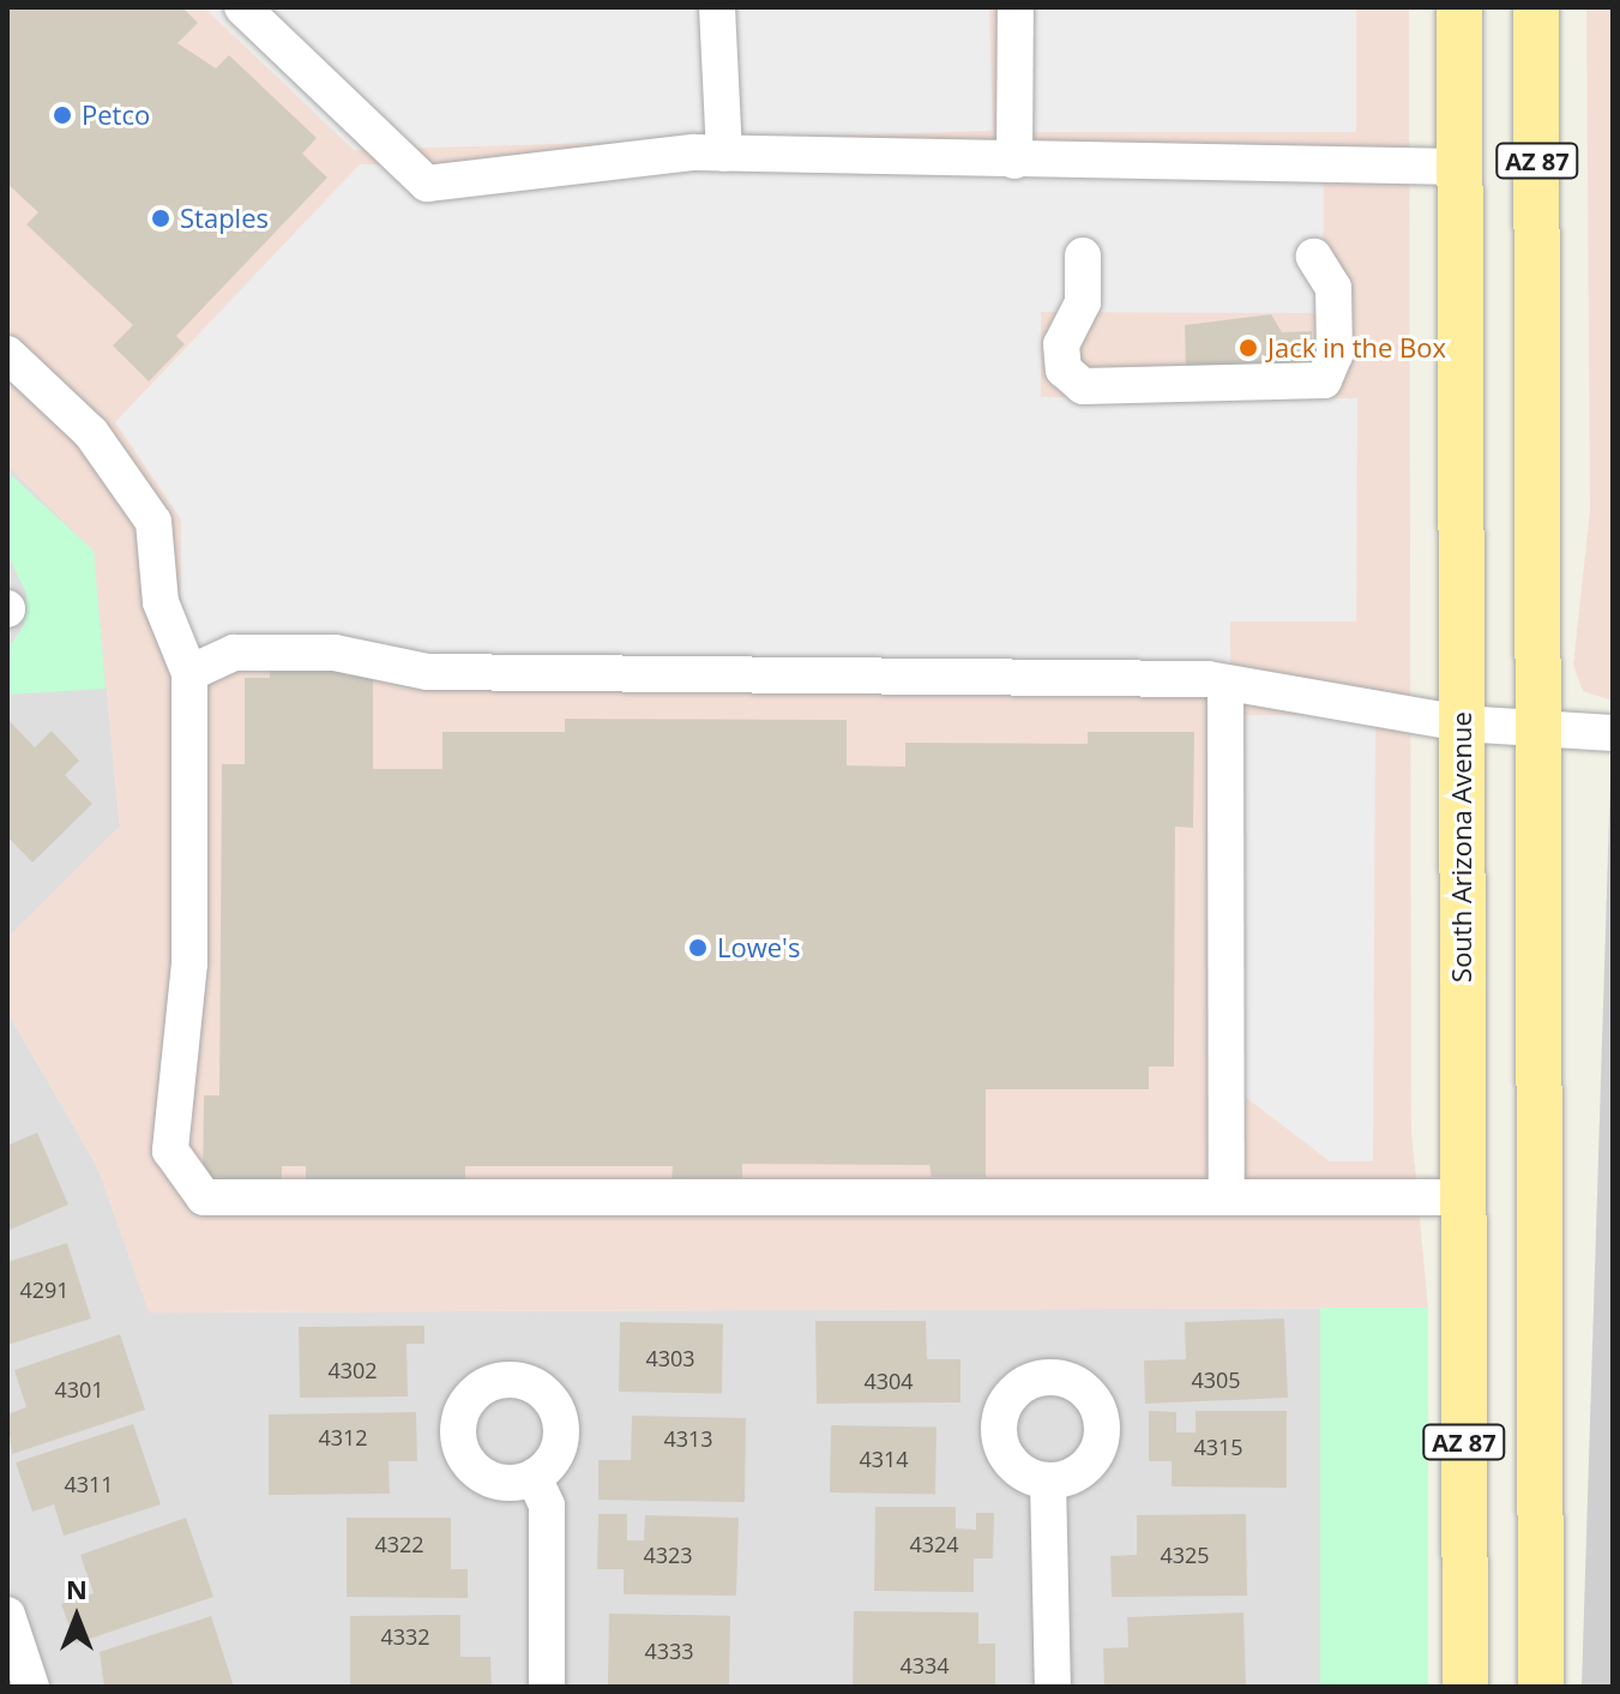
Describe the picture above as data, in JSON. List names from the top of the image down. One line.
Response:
{"streets":{"main road":["AZ 87","South Arizona Avenue"]},"places":["Petco","Staples","Jack in the Box","Lowe's"],"house_numbers":["4291","4303","4302","4305","4304","4301","4312","4313","4315","4314","4311","4322","4324","4323","4325","4332","4333","4334"],"north":"top"}
